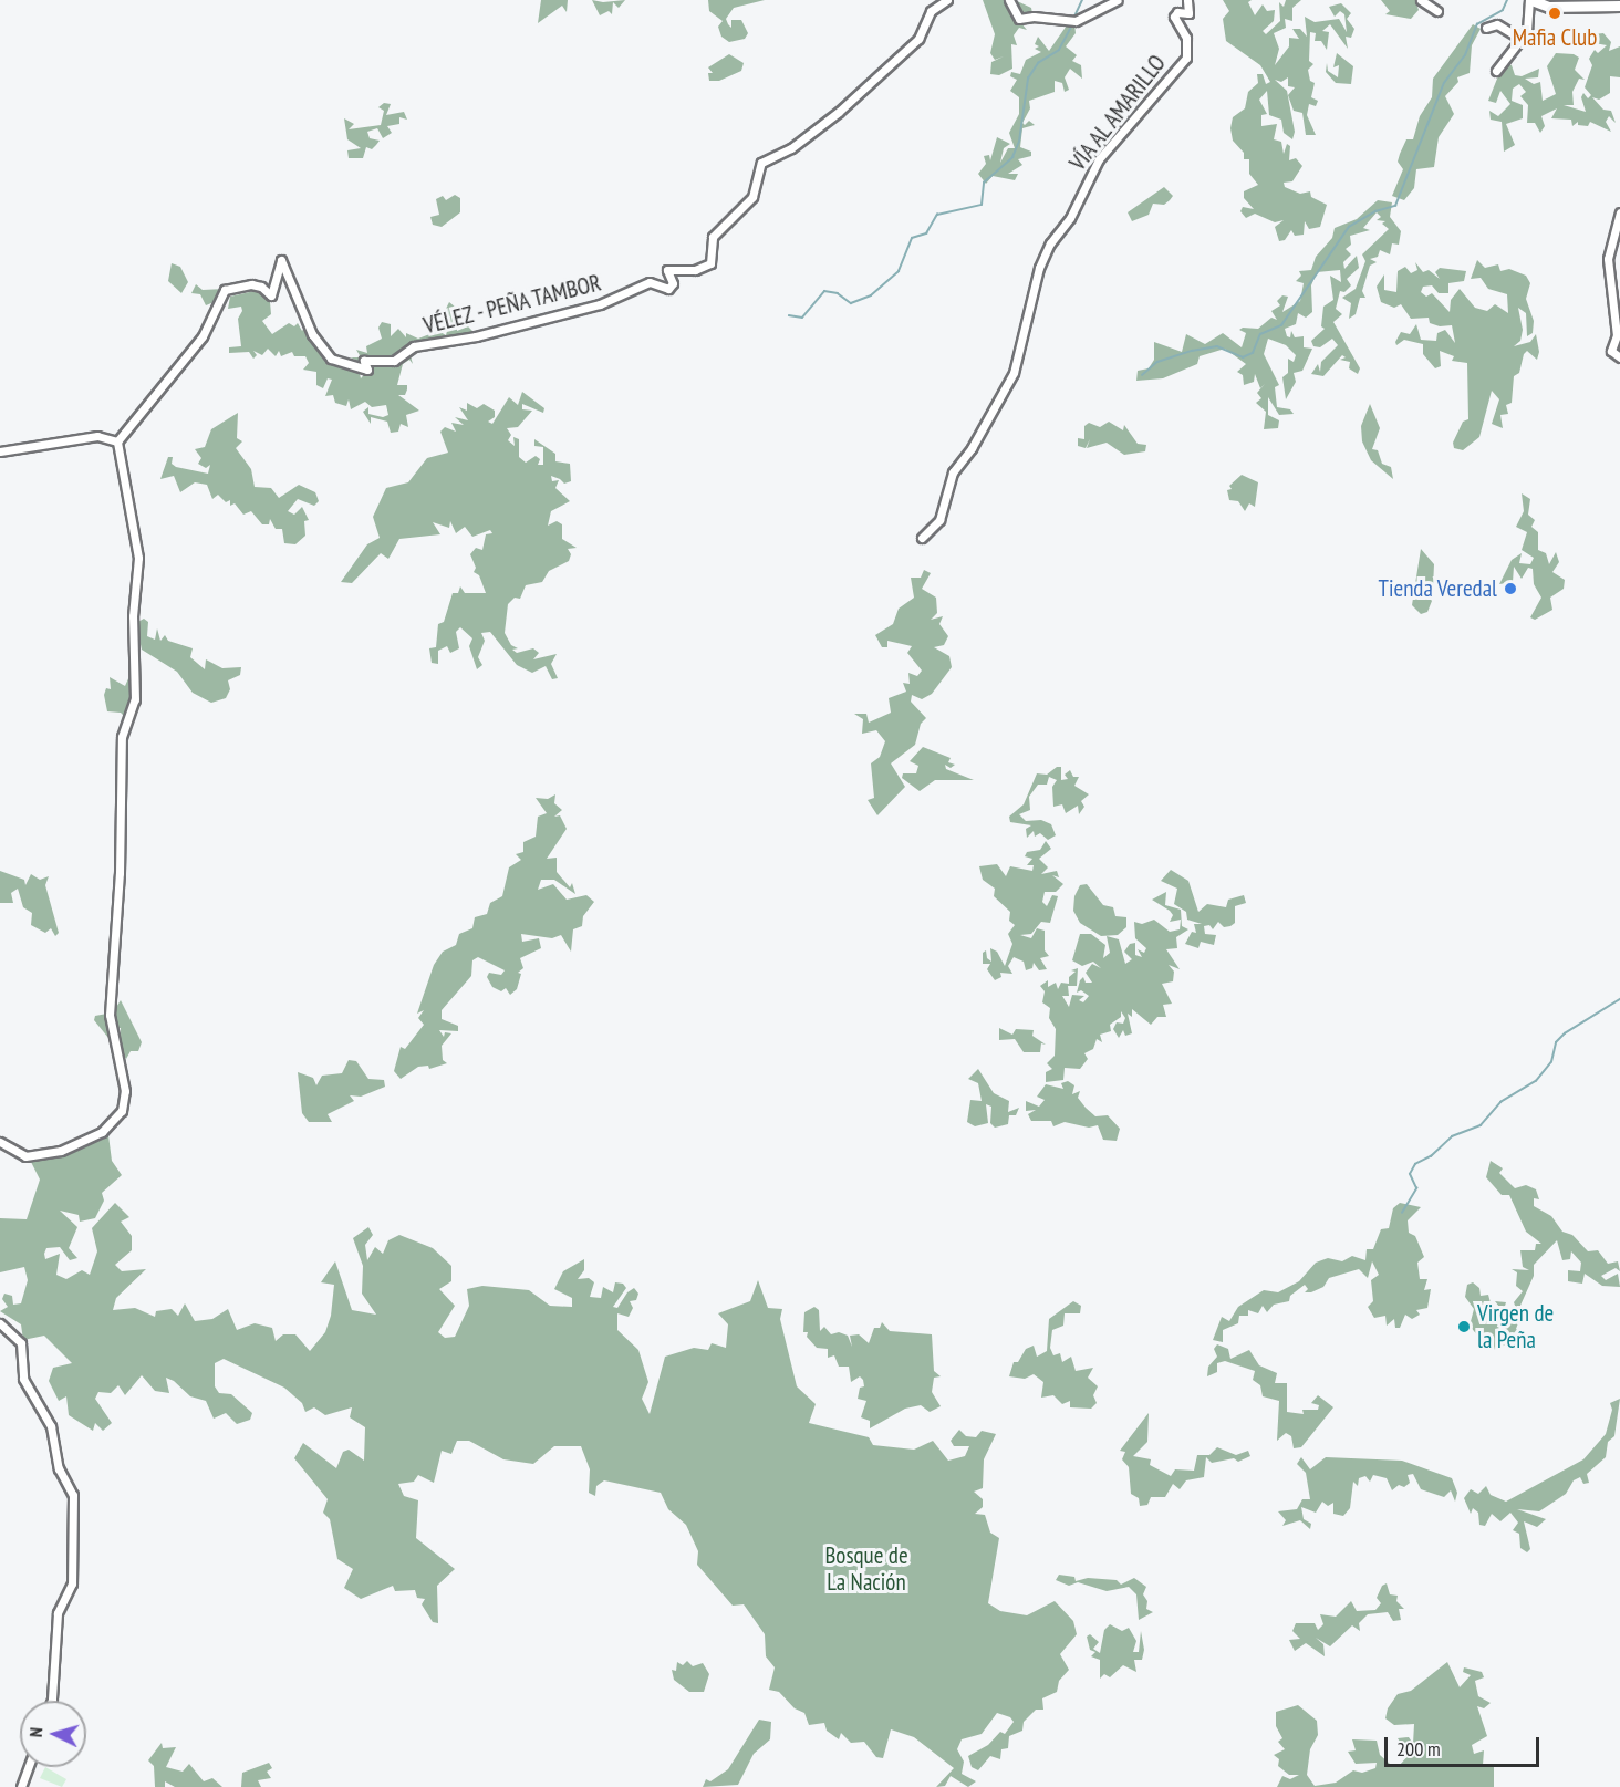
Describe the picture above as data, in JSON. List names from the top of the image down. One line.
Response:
{"streets":{"street":["VÍA AL AMARILLO","VÉLEZ - PEÑA TAMBOR"]},"parks":["Bosque de La Nación"],"places":["Mafia Club","Tienda Veredal","Virgen de la Peña"],"scale_bar":"200 m","north":"left"}
